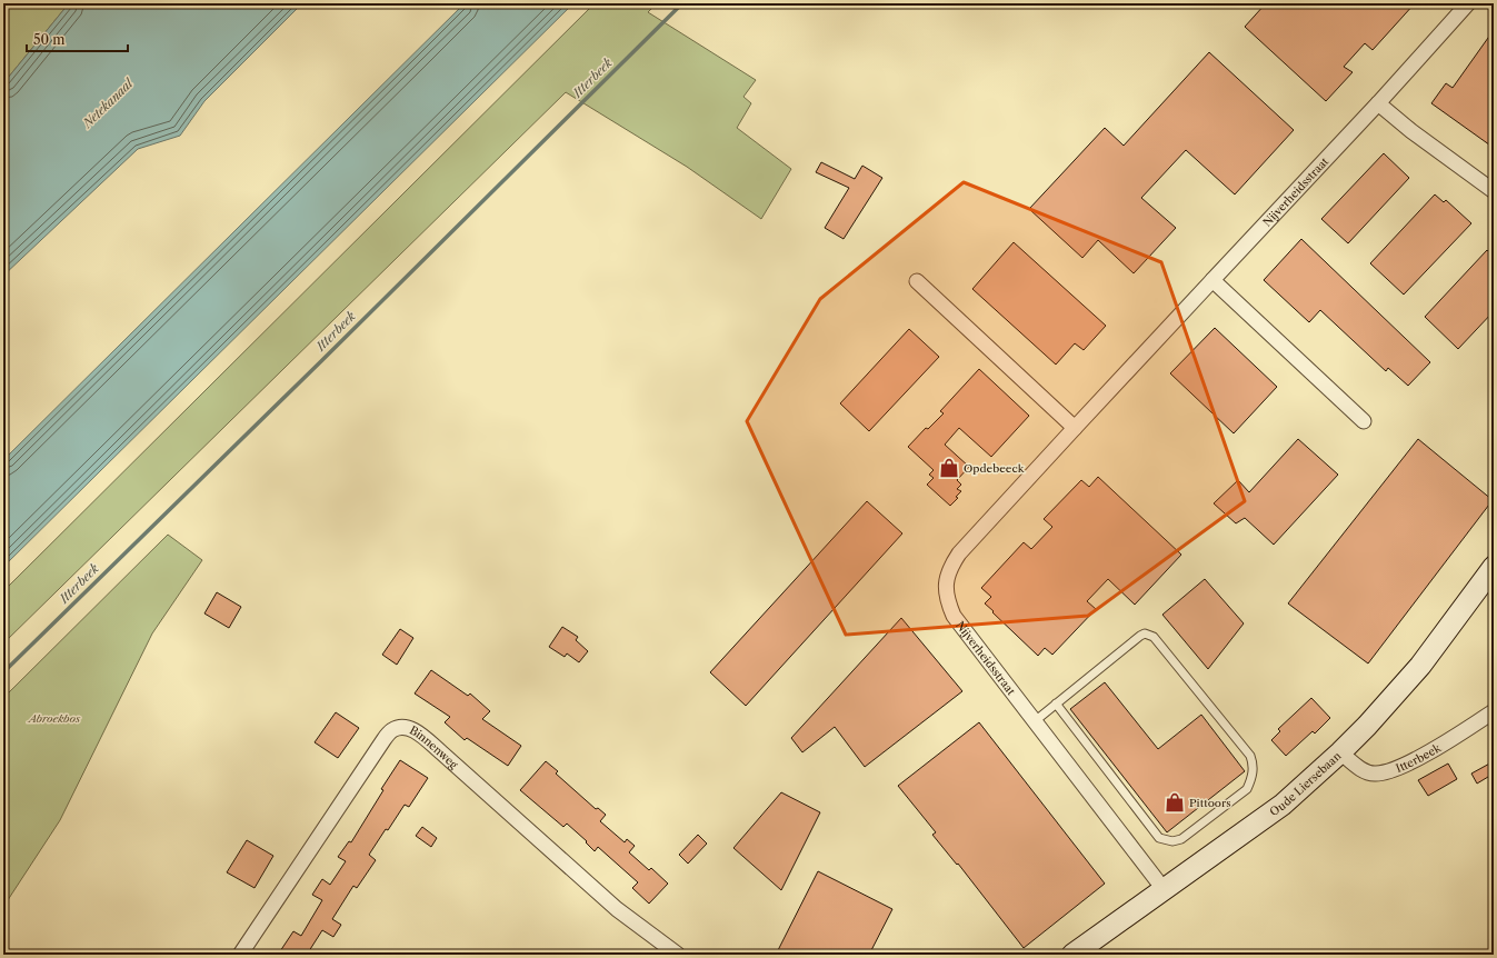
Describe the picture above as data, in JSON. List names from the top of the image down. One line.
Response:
{"streets":{"main road":["Oude Liersebaan"],"street":["Nijverheidsstraat","Binnenweg","Itterbeek"]},"crossings":[["Nijverheidsstraat","Oude Liersebaan"],["Itterbeek","Oude Liersebaan"]],"water":["Itterbeek","Netekanaal"],"parks":["Abroekbos"],"places":{"shop":["Opdebeeck","Pittoors"]},"scale_bar":"50 m"}
